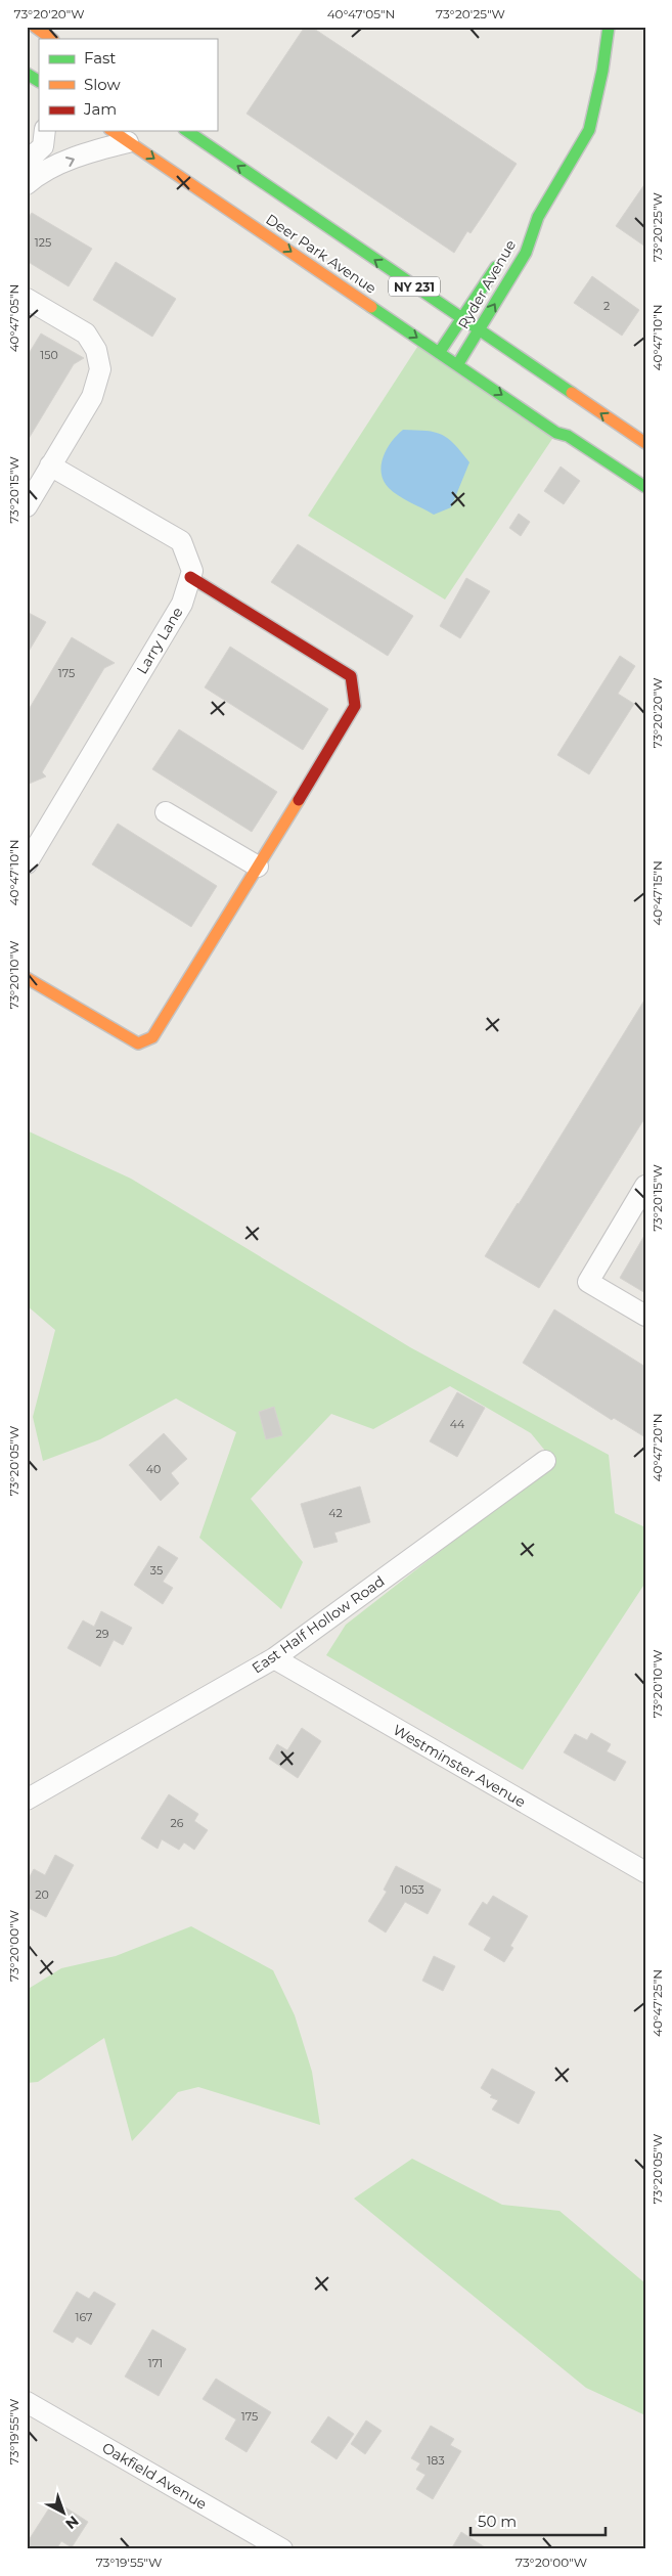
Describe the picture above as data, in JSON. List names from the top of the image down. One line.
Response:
{"streets":{"street":["Deer Park Avenue","Ryder Avenue","NY 231","Larry Lane","East Half Hollow Road","Westminster Avenue","Oakfield Avenue"]},"crossings":[["Deer Park Avenue","Ryder Avenue"],["East Half Hollow Road","Westminster Avenue"]],"house_numbers":["125","2","150","175","44","40","42","35","29","26","1053","20","167","171","175","183"],"legend":["Fast","Slow","Jam"],"scale_bar":"50 m","north":"bottom right","coordinates":["73°20'20\"W","40°47'05\"N","73°20'25\"W","40°47'10\"N","73°20'15\"W","40°47'15\"N","73°20'10\"W","40°47'20\"N","73°20'05\"W","73°20'00\"W","40°47'25\"N","73°19'55\"W"]}
